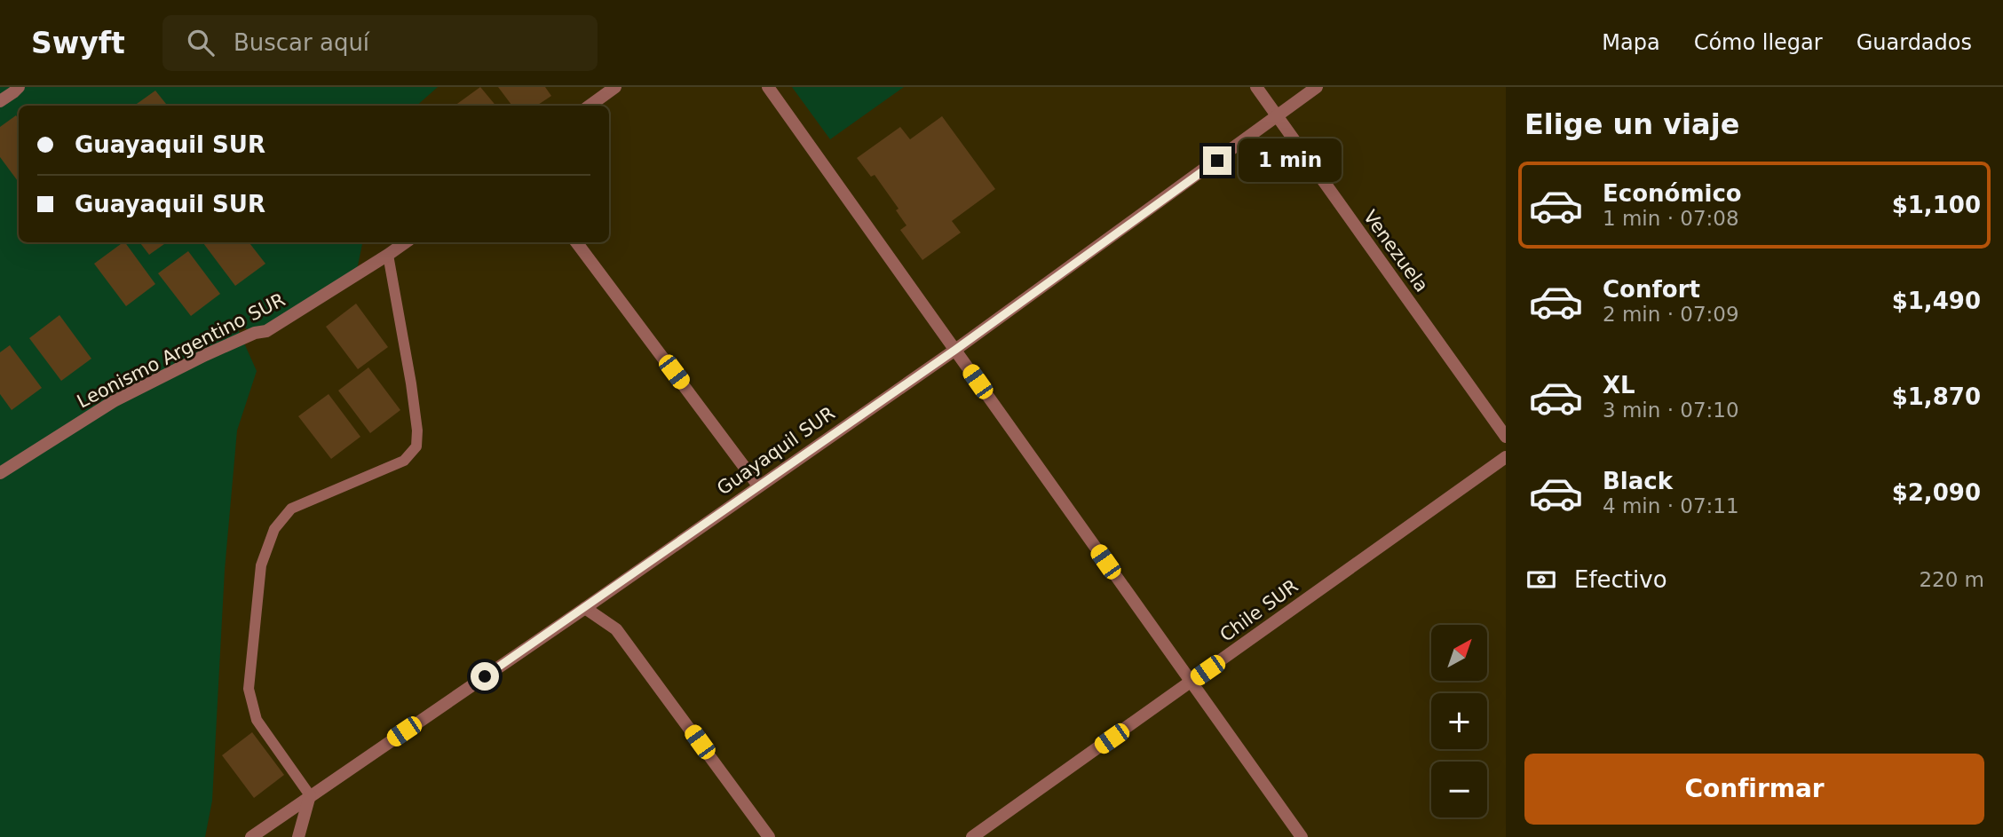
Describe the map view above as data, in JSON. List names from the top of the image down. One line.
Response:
{"streets":{"street":["Venezuela","Leonismo Argentino SUR","Guayaquil SUR","Chile SUR"]},"crossings":[["Venezuela","Guayaquil SUR"]],"north":"top right","page":{"header":"Swyft","search":"Buscar aquí","nav":["Mapa","Cómo llegar","Guardados"],"heading":"Elige un viaje","banner":["Guayaquil SUR","Guayaquil SUR"],"bubble":"1 min","list":[{"name":"Económico","note":"1 min · 07:08","value":"$1,100"},{"name":"Confort","note":"2 min · 07:09","value":"$1,490"},{"name":"XL","note":"3 min · 07:10","value":"$1,870"},{"name":"Black","note":"4 min · 07:11","value":"$2,090"}],"pay":["Efectivo","220 m"],"map_buttons":["+","−"],"buttons":"Confirmar"}}
